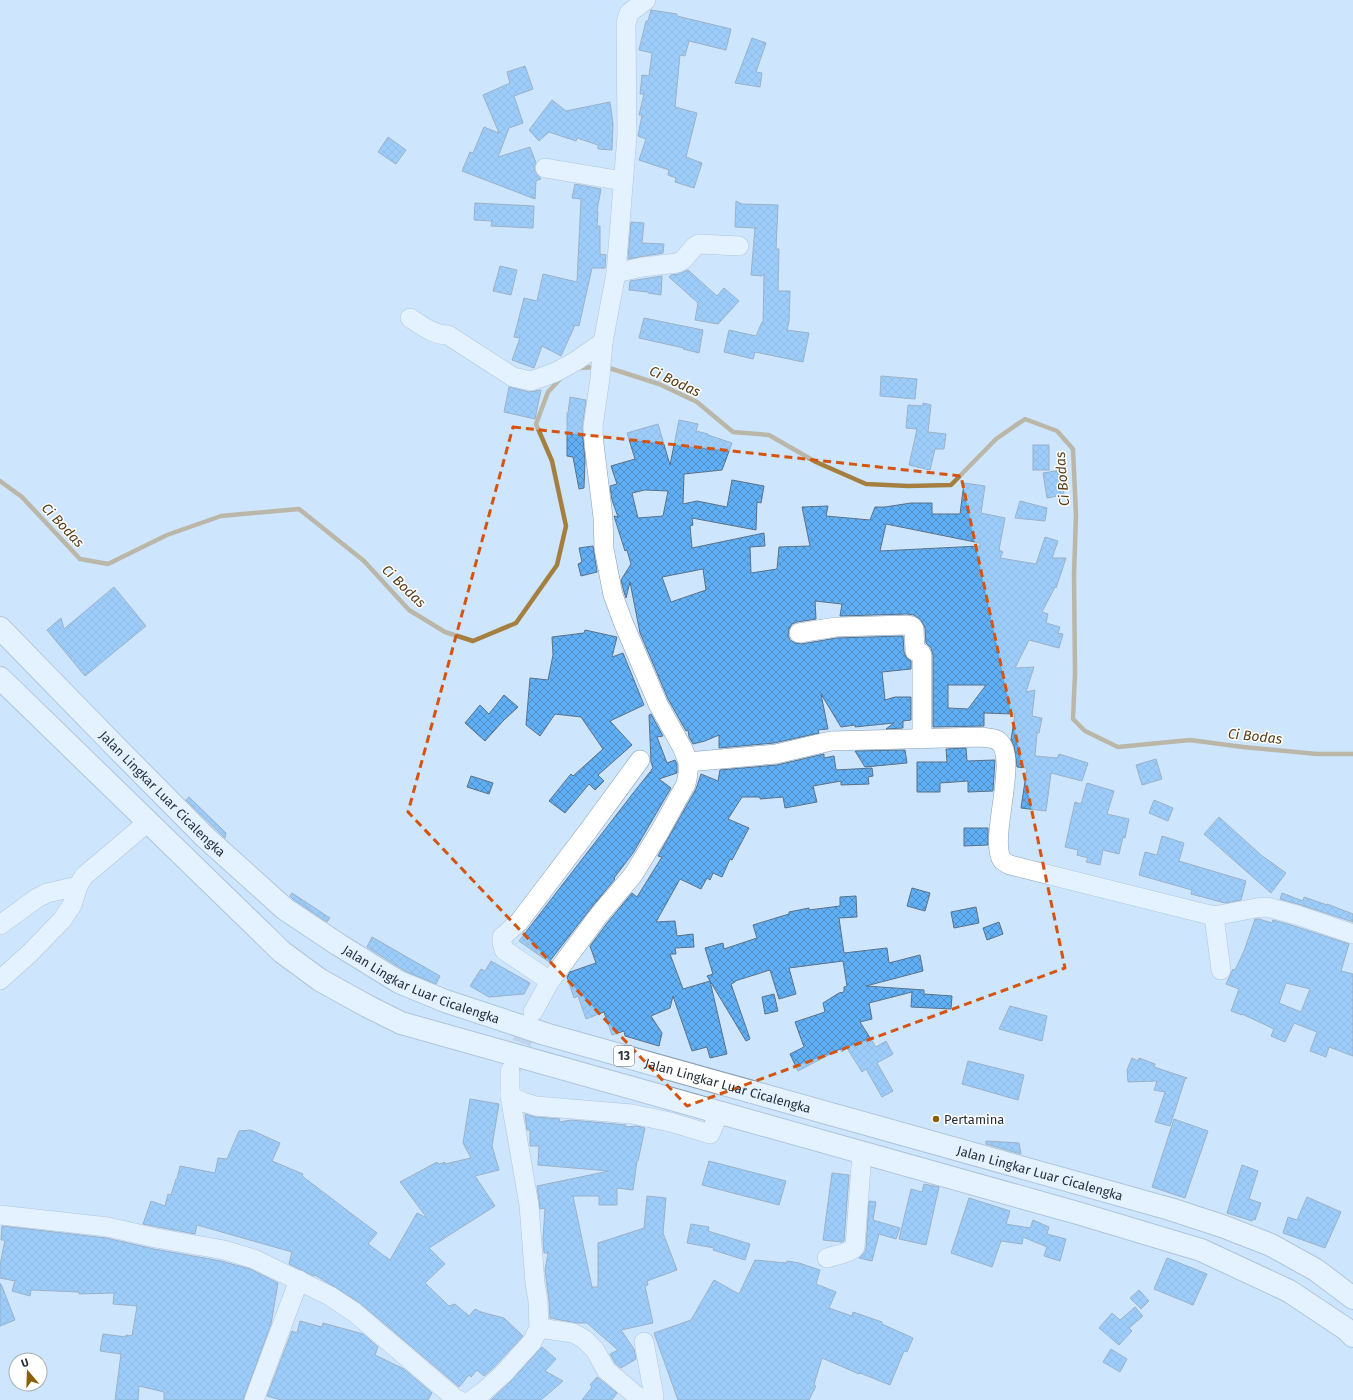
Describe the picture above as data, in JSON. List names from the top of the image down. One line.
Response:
{"streets":{"highway":["Jalan Lingkar Luar Cicalengka","13"]},"water":["Ci Bodas"],"places":["Pertamina"],"north":"top"}
